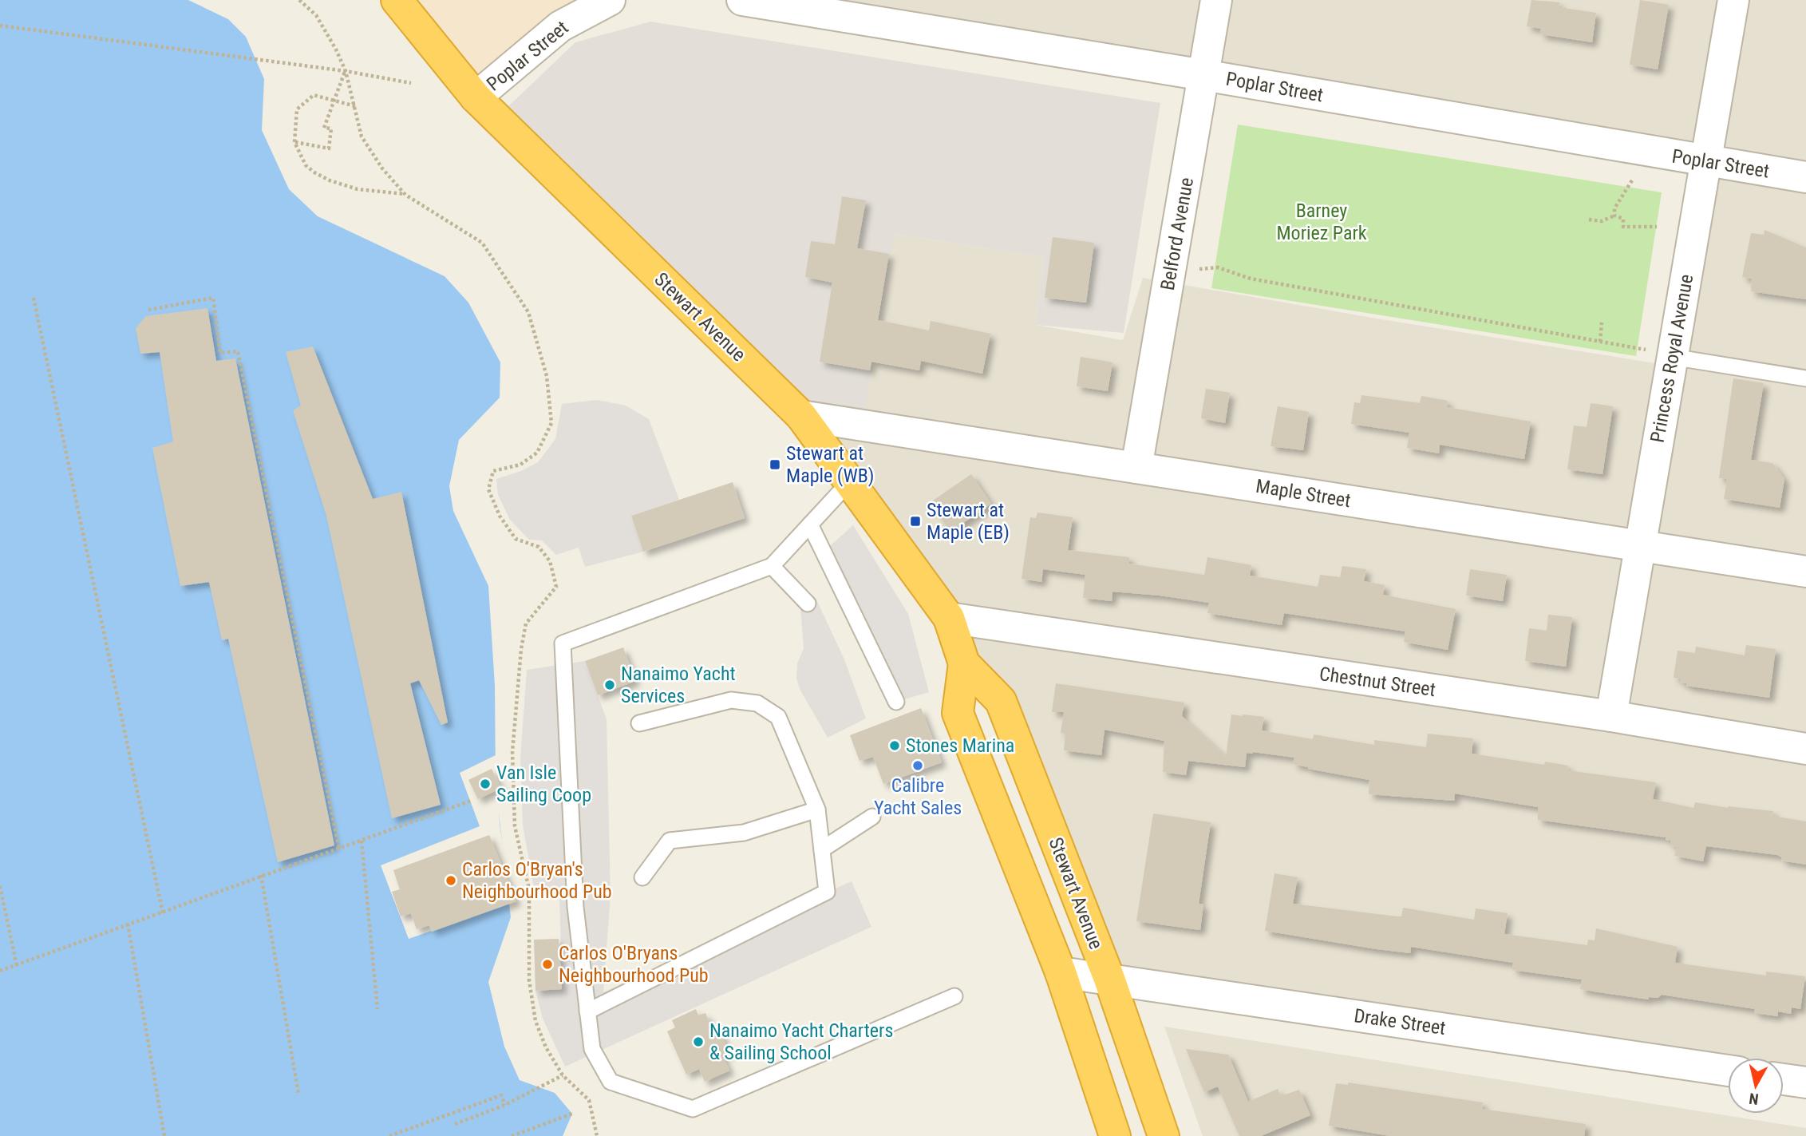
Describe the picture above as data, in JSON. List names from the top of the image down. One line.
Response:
{"streets":{"highway":["Stewart Avenue"],"street":["Poplar Street","Belford Avenue","Princess Royal Avenue","Maple Street","Chestnut Street","Drake Street"]},"crossings":[["Poplar Street","Belford Avenue"],["Poplar Street","Stewart Avenue"],["Poplar Street","Princess Royal Avenue"],["Belford Avenue","Maple Street"],["Stewart Avenue","Maple Street"],["Stewart Avenue","Chestnut Street"],["Stewart Avenue","Drake Street"],["Princess Royal Avenue","Maple Street"],["Princess Royal Avenue","Chestnut Street"]],"parks":["Barney Moriez Park"],"places":{"transit":["Stewart at Maple (WB)","Stewart at Maple (EB)"],"other":["Nanaimo Yacht Services","Stones Marina","Calibre Yacht Sales","Van Isle Sailing Coop","Carlos O'Bryan's Neighbourhood Pub","Carlos O'Bryans Neighbourhood Pub","Nanaimo Yacht Charters & Sailing School"]},"north":"bottom"}
